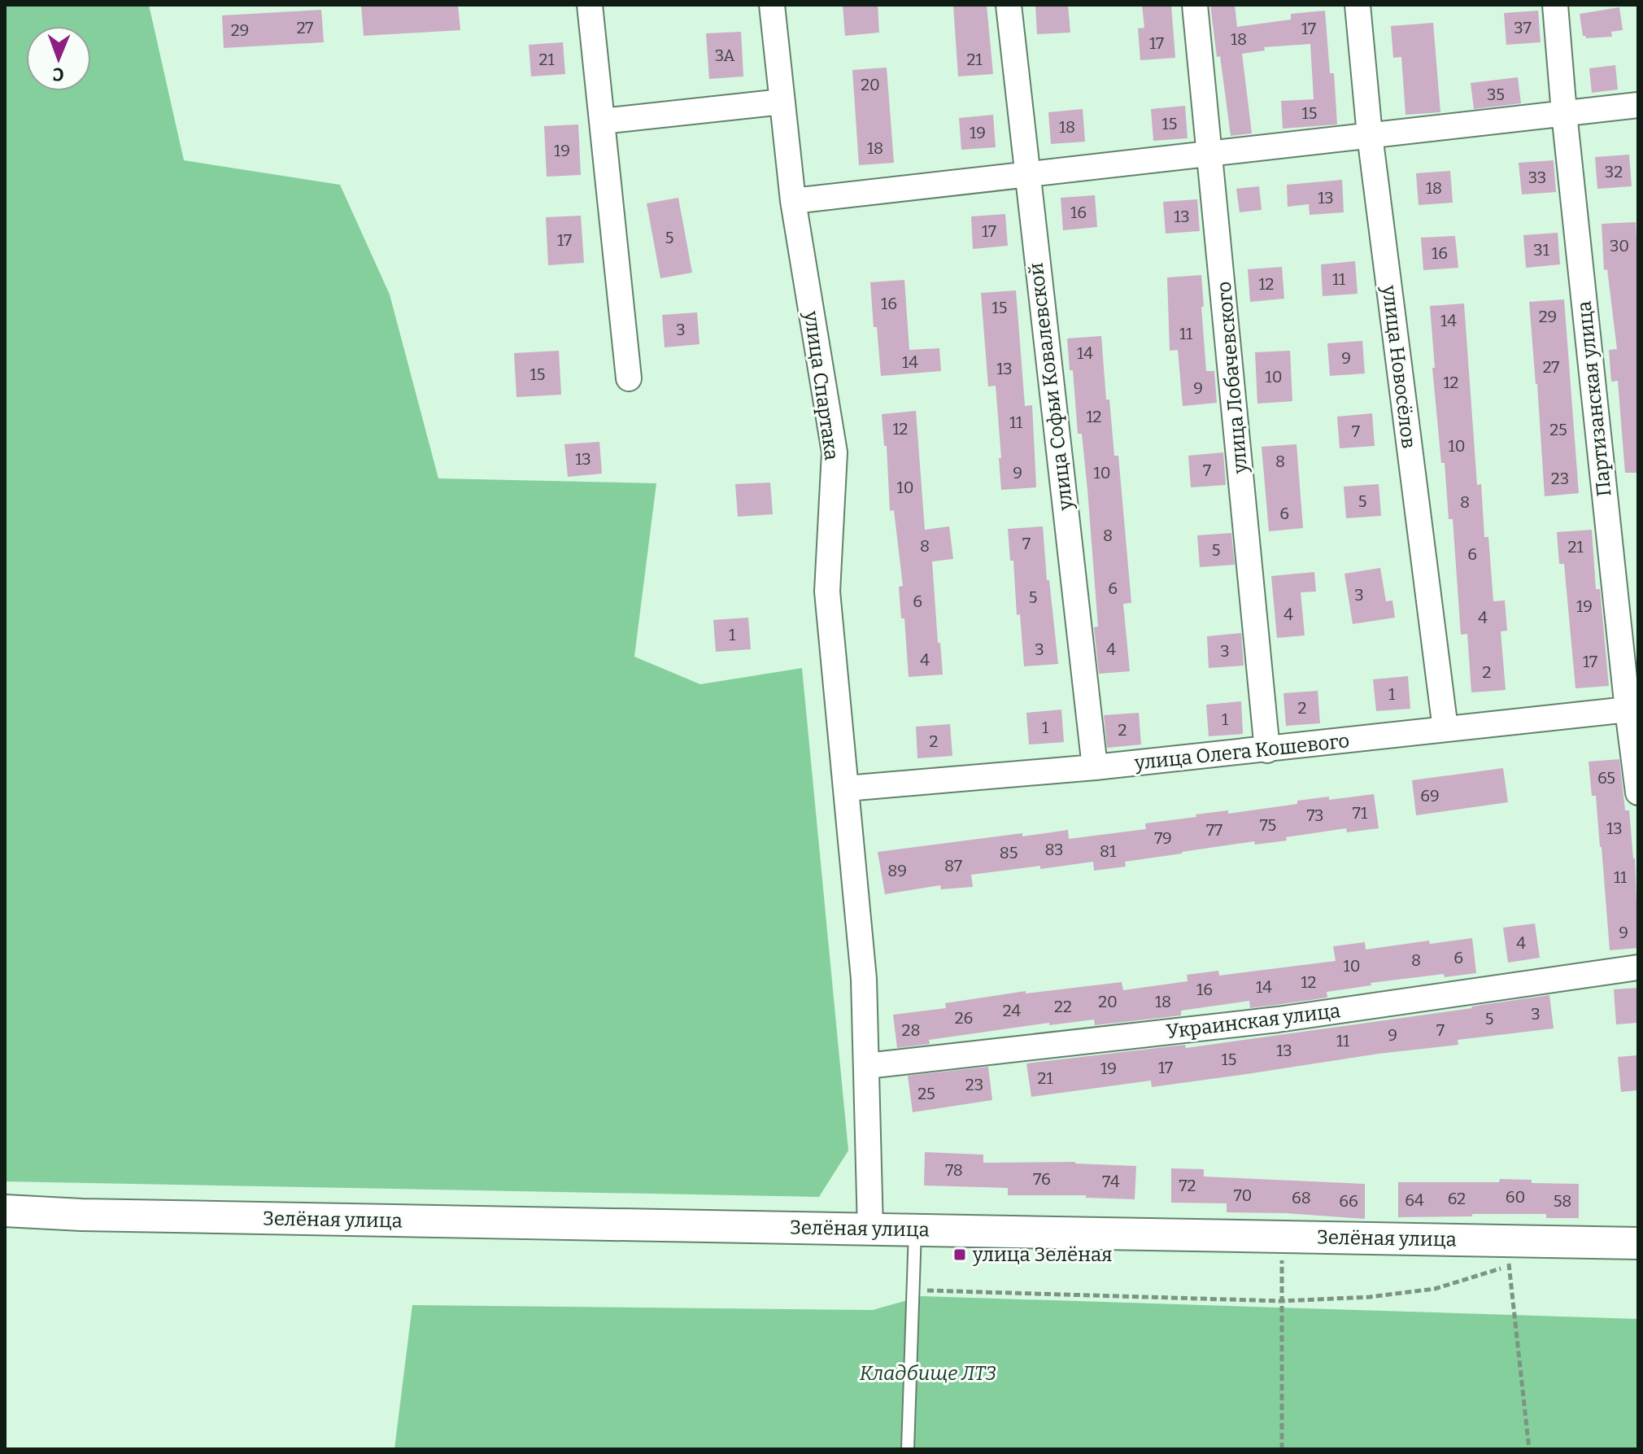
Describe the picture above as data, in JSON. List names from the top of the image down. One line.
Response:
{"streets":{"street":["улица Новосёлов","улица Лобачевского","улица Спартака","улица Софьи Ковалевской","Партизанская улица","улица Олега Кошевого","Украинская улица","Зелёная улица"]},"crossings":[["улица Новосёлов","улица Олега Кошевого"],["улица Лобачевского","улица Олега Кошевого"],["улица Спартака","улица Олега Кошевого"],["улица Спартака","Украинская улица"],["улица Спартака","Зелёная улица"],["улица Софьи Ковалевской","улица Олега Кошевого"],["Партизанская улица","улица Олега Кошевого"]],"parks":["Кладбище ЛТЗ"],"places":{"transit":["улица Зелёная"]},"house_numbers":["27","37","17","29","18","17","3А","21","21","20","35","15","15","18","19","18","19","32","33","18","13","16","13","17","5","17","30","31","16","11","12","16","15","29","14","3","11","14","9","14","27","13","15","10","12","9","12","11","12","25","7","10","13","8","7","9","10","23","10","5","8","6","8","7","8","21","5","6","6","3","5","6","19","4","4","1","3","4","3","4","17","2","1","2","1","1","2","2","65","69","71","73","75","13","77","79","83","81","85","87","89","11","9","4","6","8","10","12","14","16","20","18","22","24","3","26","5","28","7","9","11","13","15","17","19","21","23","25","78","76","74","72","70","60","68","62","64","66","58"],"north":"bottom"}
